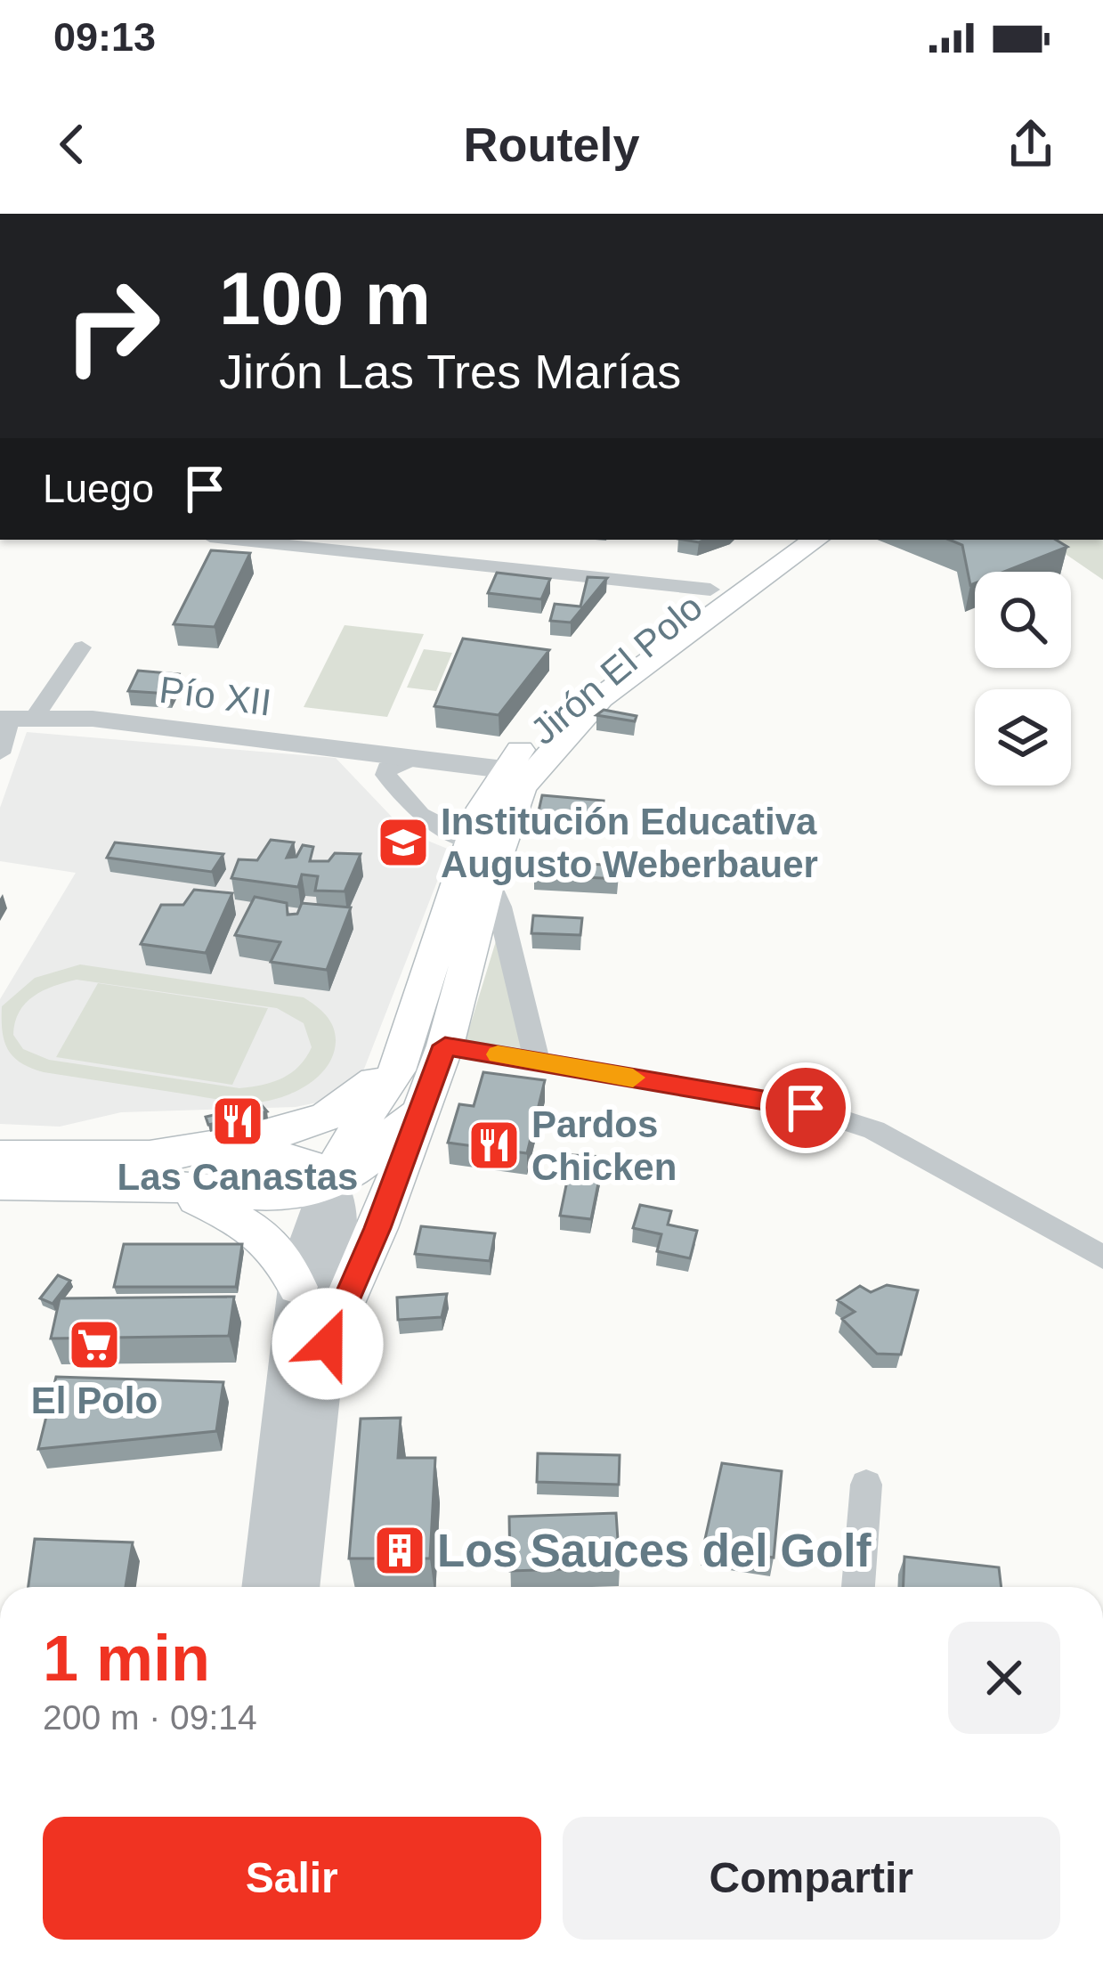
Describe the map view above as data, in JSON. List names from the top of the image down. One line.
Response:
{"streets":{"main road":["Jirón El Polo"],"street":["Pío XII"]},"crossings":[["Jirón El Polo","Pío XII"]],"places":{"school or university":["Institución Educativa Augusto Weberbauer"],"restaurant":["Las Canastas","Pardos Chicken"],"supermarket":["El Polo"],"building":["Los Sauces del Golf"]},"page":{"status":"09:13","header":"Routely","turn":["100 m","Jirón Las Tres Marías"],"then":"Luego","heading":["1 min","200 m · 09:14"],"buttons":["Salir","Compartir"]}}
